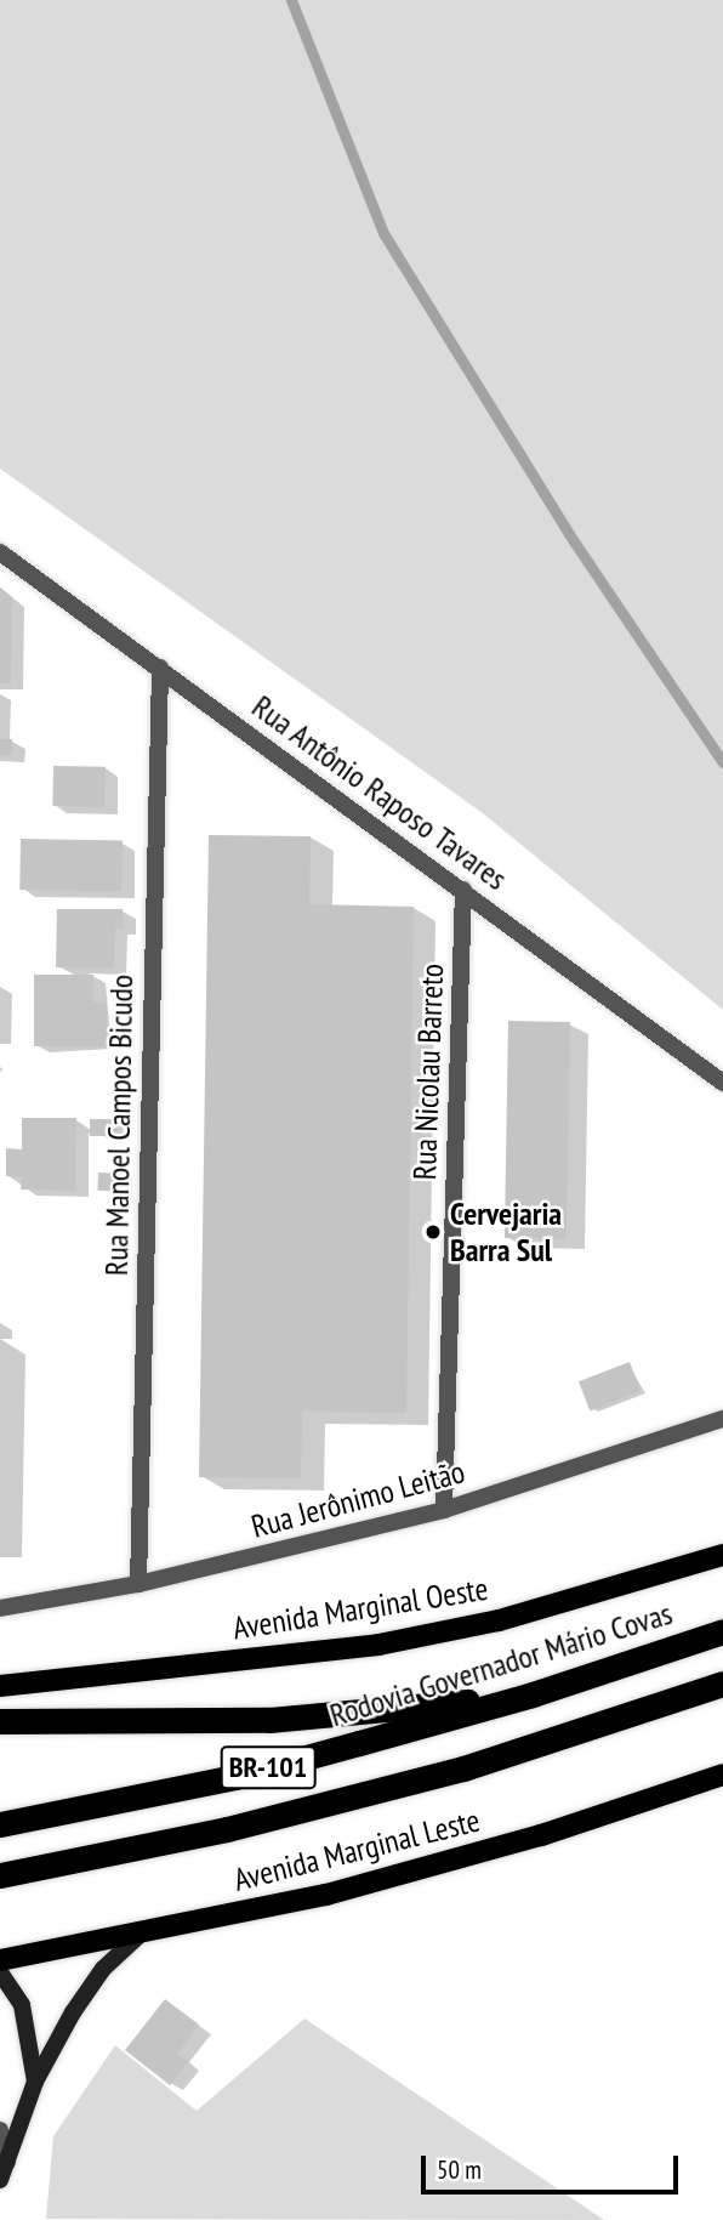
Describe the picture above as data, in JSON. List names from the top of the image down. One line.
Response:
{"streets":{"highway":["Rodovia Governador Mário Covas","BR-101"],"main road":["Avenida Marginal Oeste","Avenida Marginal Leste"],"street":["Rua Antônio Raposo Tavares","Rua Nicolau Barreto","Rua Manoel Campos Bicudo","Rua Jerônimo Leitão"]},"crossings":[["Rua Antônio Raposo Tavares","Rua Nicolau Barreto"],["Rua Antônio Raposo Tavares","Rua Manoel Campos Bicudo"],["Rua Nicolau Barreto","Rua Jerônimo Leitão"],["Rua Manoel Campos Bicudo","Rua Jerônimo Leitão"]],"places":["Cervejaria Barra Sul"],"scale_bar":"50 m"}
